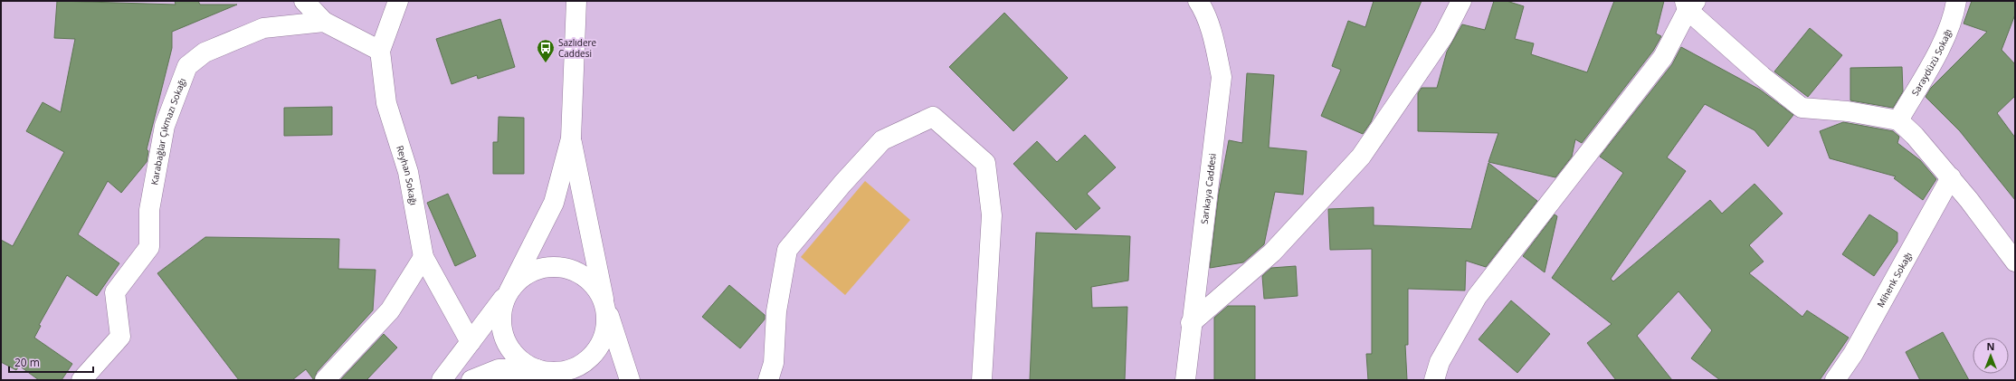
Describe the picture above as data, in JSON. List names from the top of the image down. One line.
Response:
{"streets":{"street":["Saraydüzü Sokağı","Karabağlar Çıkmazı Sokağı","Reyhan Sokağı","Sarıkaya Caddesi","Mihenk Sokağı"]},"places":{"bus stop":["Sazlıdere Caddesi"]},"scale_bar":"20 m","north":"top"}
